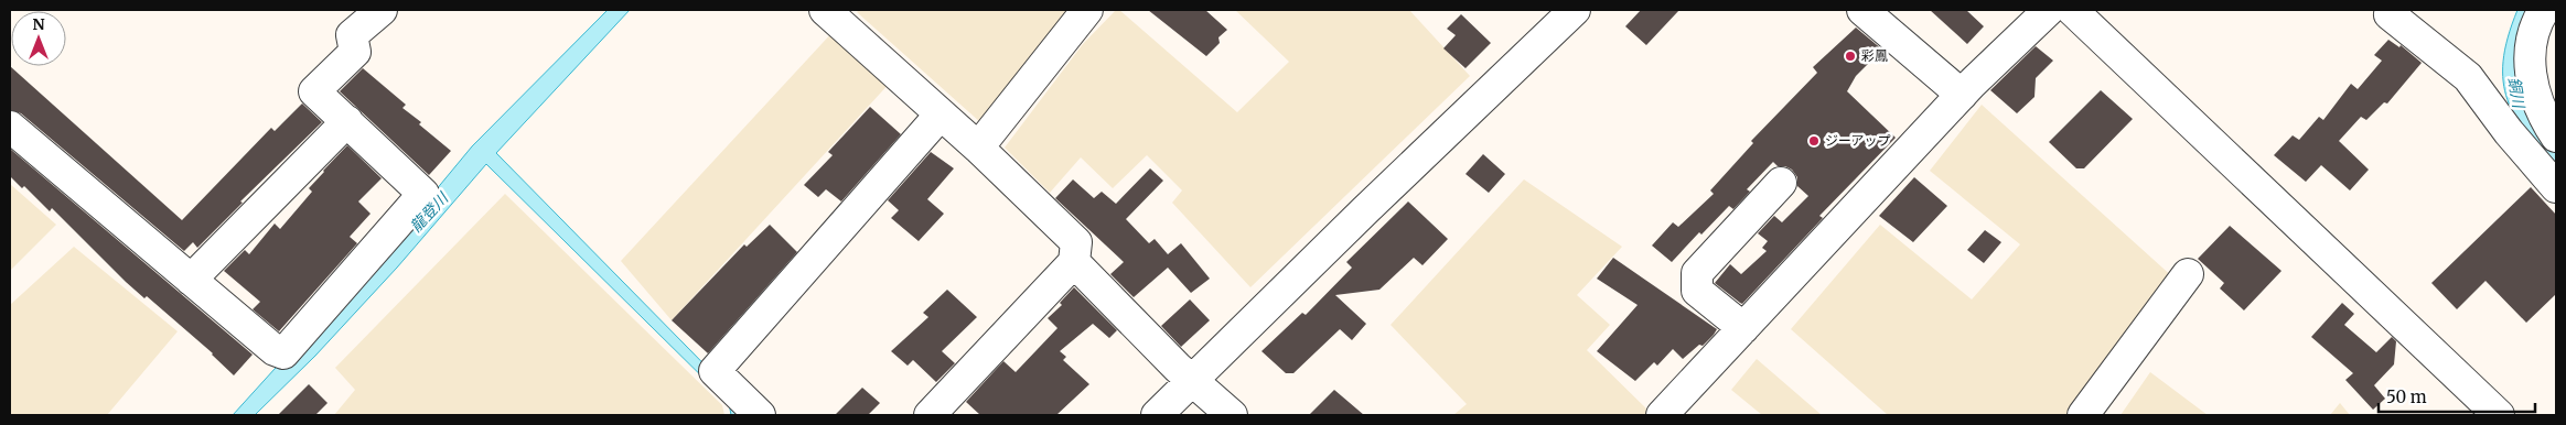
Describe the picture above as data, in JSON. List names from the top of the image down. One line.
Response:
{"water":["銅川","龍登川"],"places":["彩鳳","ジーアップ"],"scale_bar":"50 m","north":"top"}
